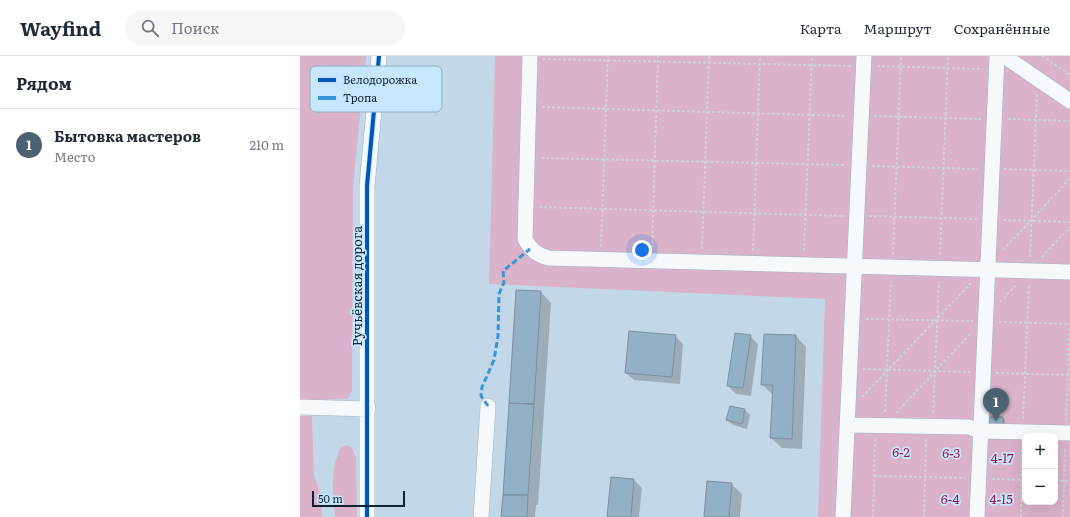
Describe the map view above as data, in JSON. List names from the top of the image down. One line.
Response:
{"streets":{"street":["Ручьёвская дорога"]},"parks":["6-2","6-3","4-17","6-4","4-15"],"legend":["Велодорожка","Тропа"],"scale_bar":"50 m","page":{"header":"Wayfind","search":"Поиск","nav":["Карта","Маршрут","Сохранённые"],"heading":"Рядом","list":[{"mark":"1","name":"Бытовка мастеров","note":"Место","value":"210 m"}],"pins":"1","map_buttons":["+","−"],"scale":"50 m"}}
